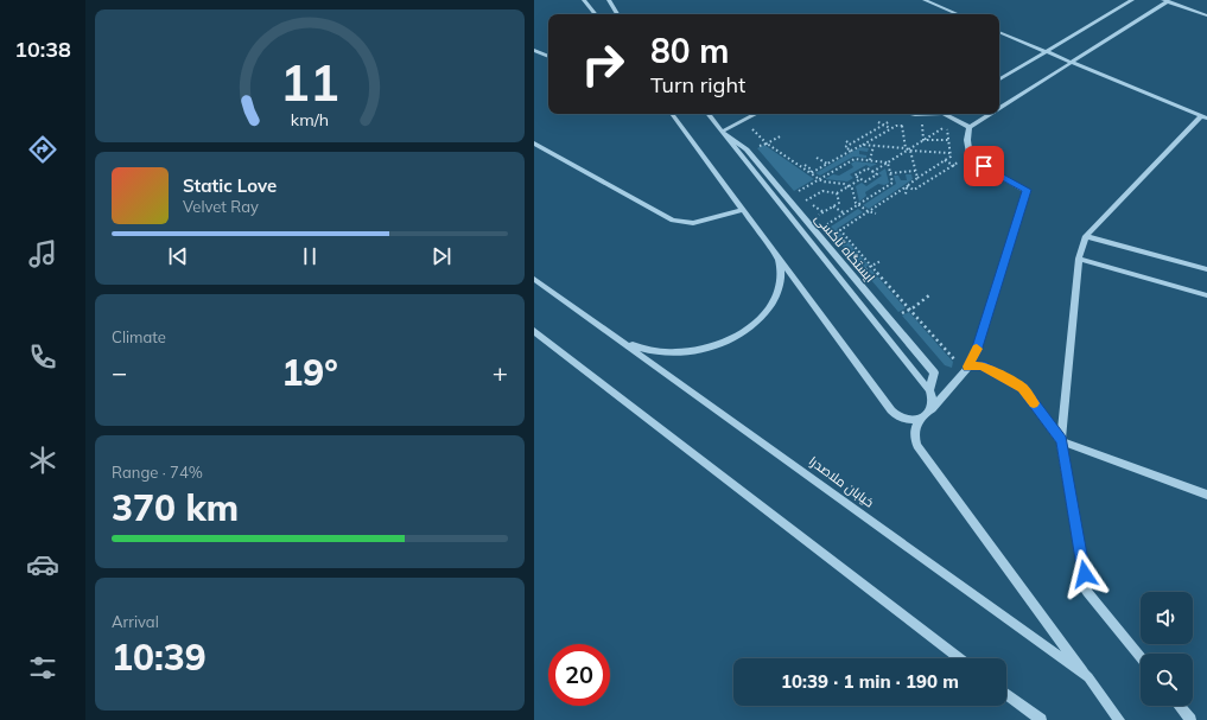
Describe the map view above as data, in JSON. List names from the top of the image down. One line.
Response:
{"streets":{"street":["ایستگاه تاکسی","خیابان ملاصدرا"]},"page":{"tabs":"10:38","turn":["80 m","Turn right"],"song":["Static Love","Velvet Ray"],"tile":["Climate",["Range · 74%","370 km"],["Arrival","10:39"]],"heat":["−","19°","+"],"limit":"20","trip":"10:39 · 1 min · 190 m","gauge":["11","km/h"]}}
